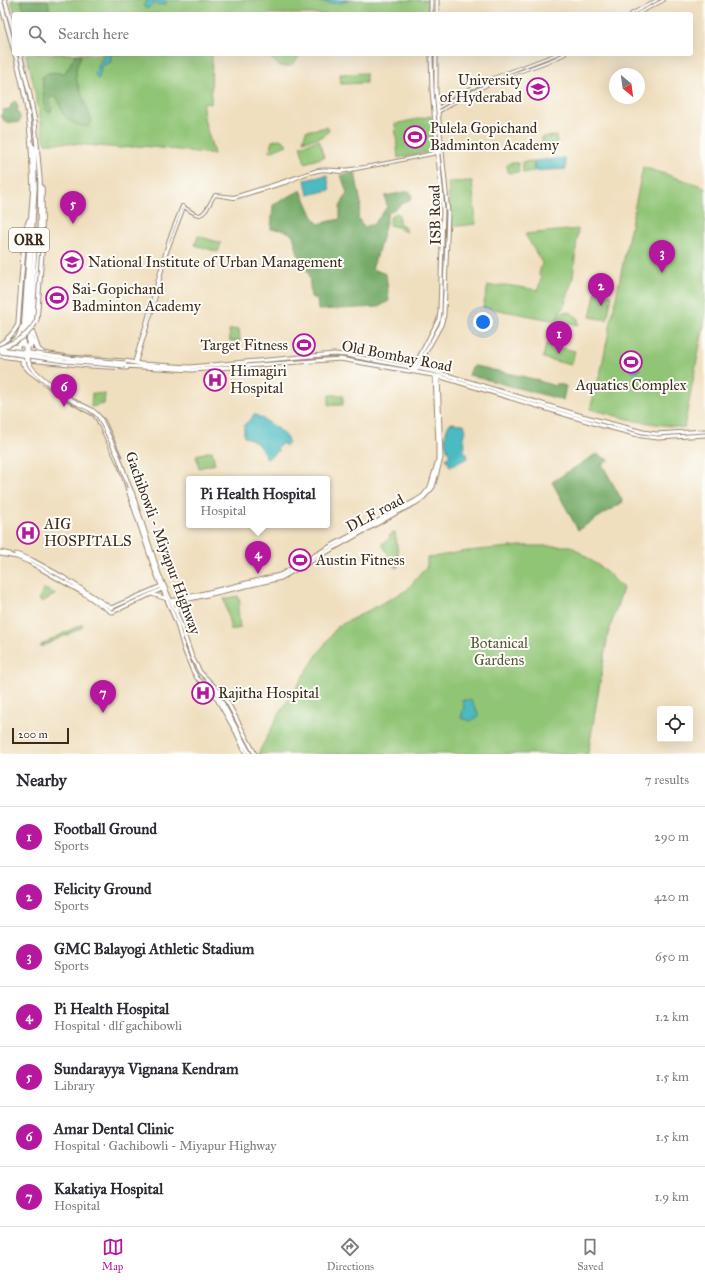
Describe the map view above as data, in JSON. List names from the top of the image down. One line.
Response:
{"streets":{"highway":["ORR"],"main road":["ISB Road","Old Bombay Road","DLF road","Gachibowli - Miyapur Highway"]},"crossings":[["ISB Road","Old Bombay Road"],["ORR","Old Bombay Road"],["ORR","Gachibowli - Miyapur Highway"],["Old Bombay Road","Gachibowli - Miyapur Highway"],["DLF road","Gachibowli - Miyapur Highway"]],"parks":["Botanical Gardens"],"places":{"school or university":["University of Hyderabad","National Institute of Urban Management"],"sports":["Pulela Gopichand Badminton Academy","Sai-Gopichand Badminton Academy","Target Fitness","Aquatics Complex","Austin Fitness"],"hospital":["Himagiri Hospital","AIG HOSPITALS","Rajitha Hospital"]},"scale_bar":"200 m","north":"bottom right","page":{"search":"Search here","pins":["5","3","2","1","6","4","7"],"popup":["Pi Health Hospital","Hospital"],"scale":"200 m","heading":["Nearby","7 results"],"list":[{"mark":"1","name":"Football Ground","note":"Sports","value":"290 m"},{"mark":"2","name":"Felicity Ground","note":"Sports","value":"420 m"},{"mark":"3","name":"GMC Balayogi Athletic Stadium","note":"Sports","value":"650 m"},{"mark":"4","name":"Pi Health Hospital","note":"Hospital · dlf gachibowli","value":"1.2 km"},{"mark":"5","name":"Sundarayya Vignana Kendram","note":"Library","value":"1.5 km"},{"mark":"6","name":"Amar Dental Clinic","note":"Hospital · Gachibowli - Miyapur Highway","value":"1.5 km"},{"mark":"7","name":"Kakatiya Hospital","note":"Hospital","value":"1.9 km"}],"nav":["Map","Directions","Saved"]}}
